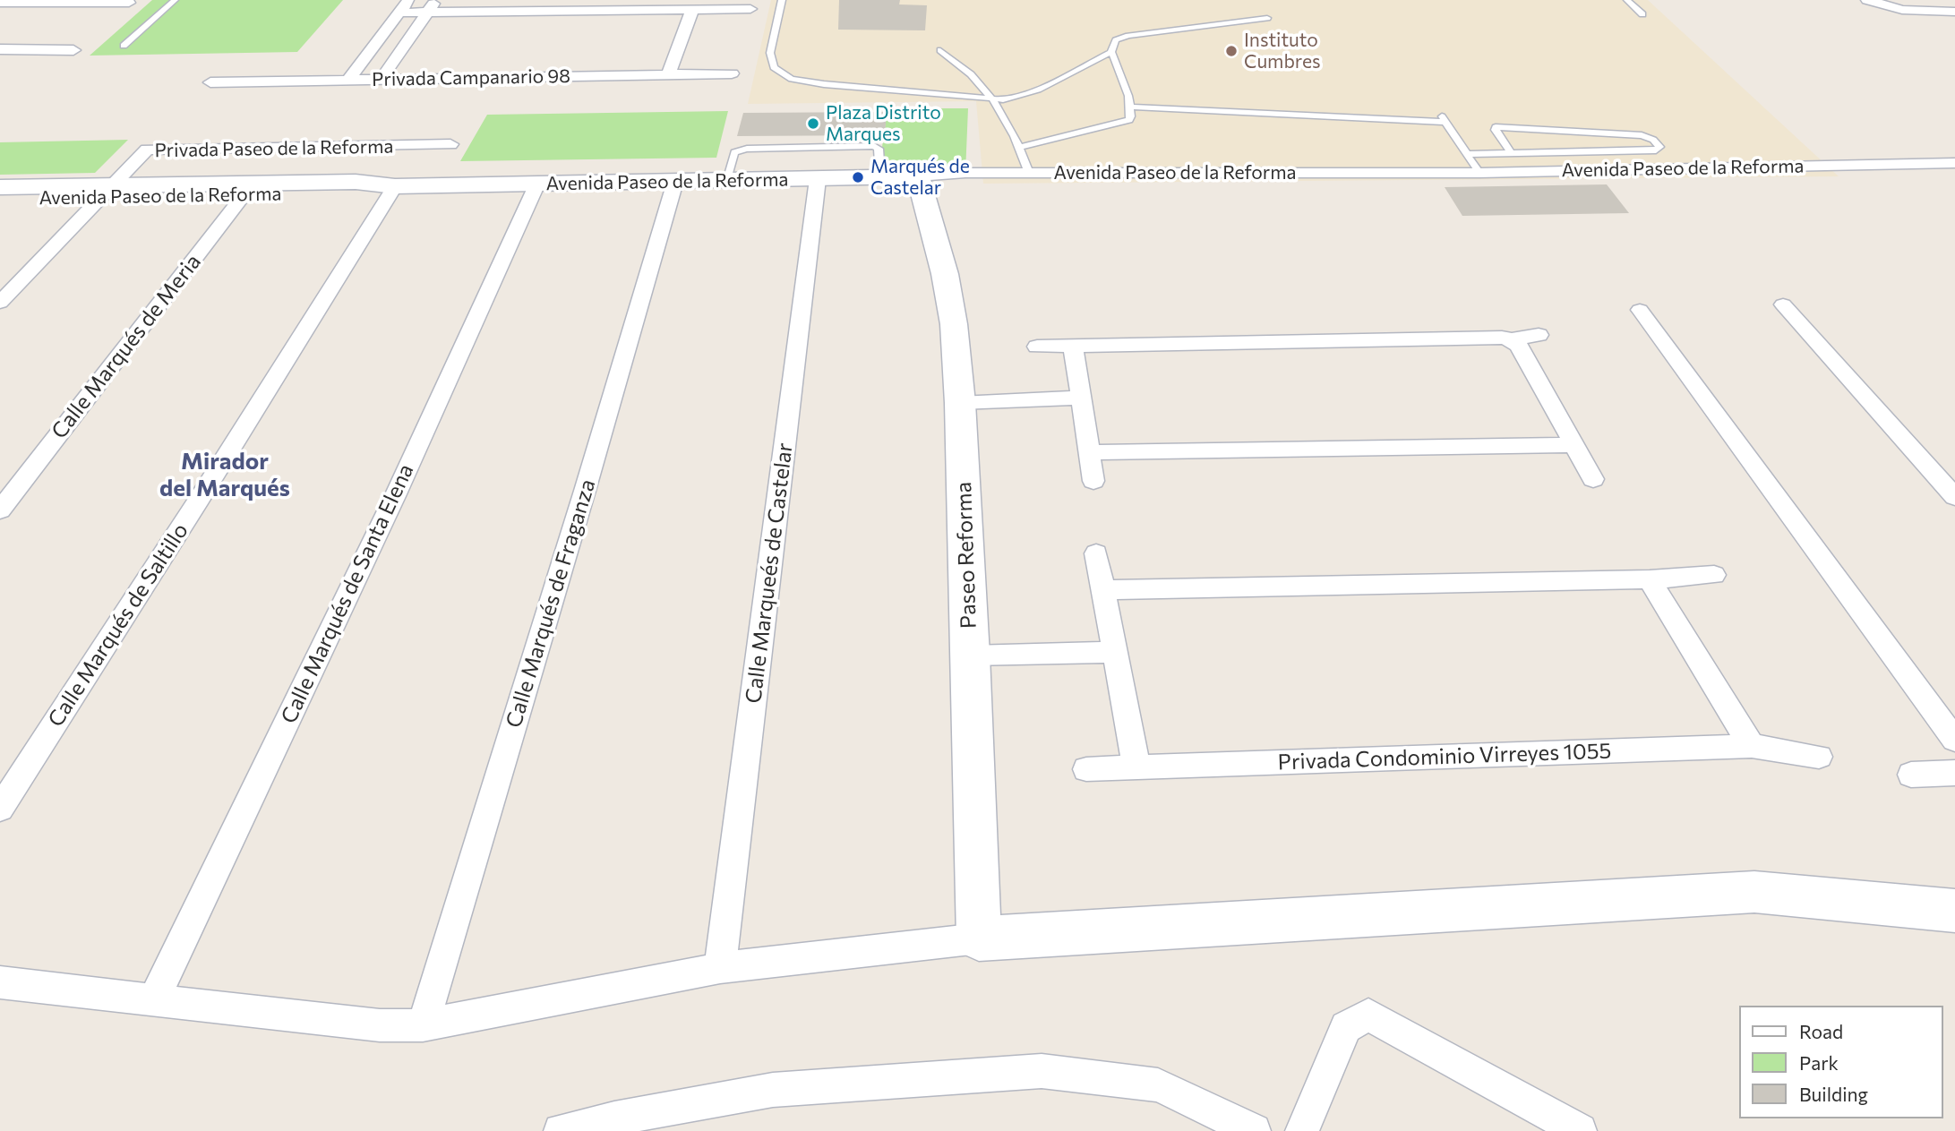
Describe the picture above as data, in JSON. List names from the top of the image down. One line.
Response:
{"streets":{"street":["Privada Campanario 98","Privada Paseo de la Reforma","Avenida Paseo de la Reforma","Calle Marqués de Meria","Paseo Reforma","Calle Marqueés de Castelar","Calle Marqués de Santa Elena","Calle Marqués de Fraganza","Calle Marqués de Saltillo","Privada Condominio Virreyes 1055"]},"crossings":[["Privada Paseo de la Reforma","Avenida Paseo de la Reforma"],["Avenida Paseo de la Reforma","Calle Marqués de Meria"],["Avenida Paseo de la Reforma","Paseo Reforma"],["Avenida Paseo de la Reforma","Calle Marqueés de Castelar"],["Avenida Paseo de la Reforma","Calle Marqués de Santa Elena"],["Avenida Paseo de la Reforma","Calle Marqués de Fraganza"],["Avenida Paseo de la Reforma","Calle Marqués de Saltillo"]],"districts":["Mirador del Marqués"],"places":["Instituto Cumbres","Plaza Distrito Marques","Marqués de Castelar"],"legend":["Road","Park","Building"]}
